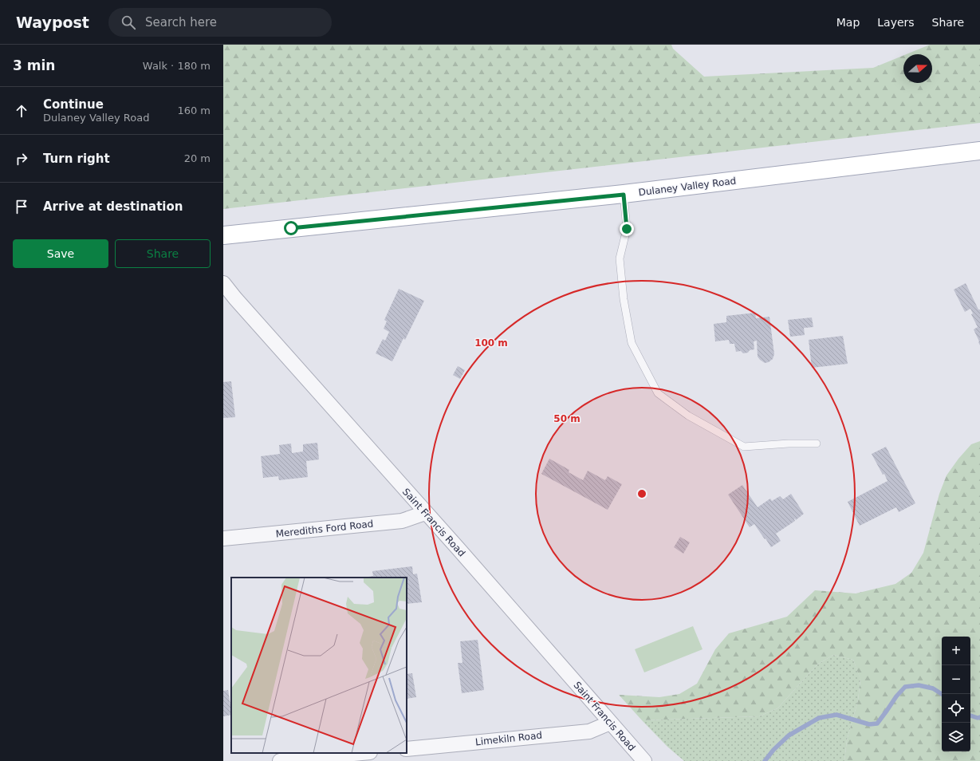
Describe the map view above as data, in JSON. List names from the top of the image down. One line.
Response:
{"streets":{"main road":["Dulaney Valley Road"],"street":["Saint Francis Road","Merediths Ford Road","Limekiln Road"]},"crossings":[["Saint Francis Road","Merediths Ford Road"],["Saint Francis Road","Limekiln Road"]],"north":"right","page":{"header":"Waypost","search":"Search here","nav":["Map","Layers","Share"],"heading":["3 min","Walk · 180 m"],"list":[["Continue","Dulaney Valley Road","160 m"],["Turn right","20 m"],"Arrive at destination"],"buttons":["Save","Share"],"map_buttons":["+","−"]},"rings":["100 m","50 m"]}
